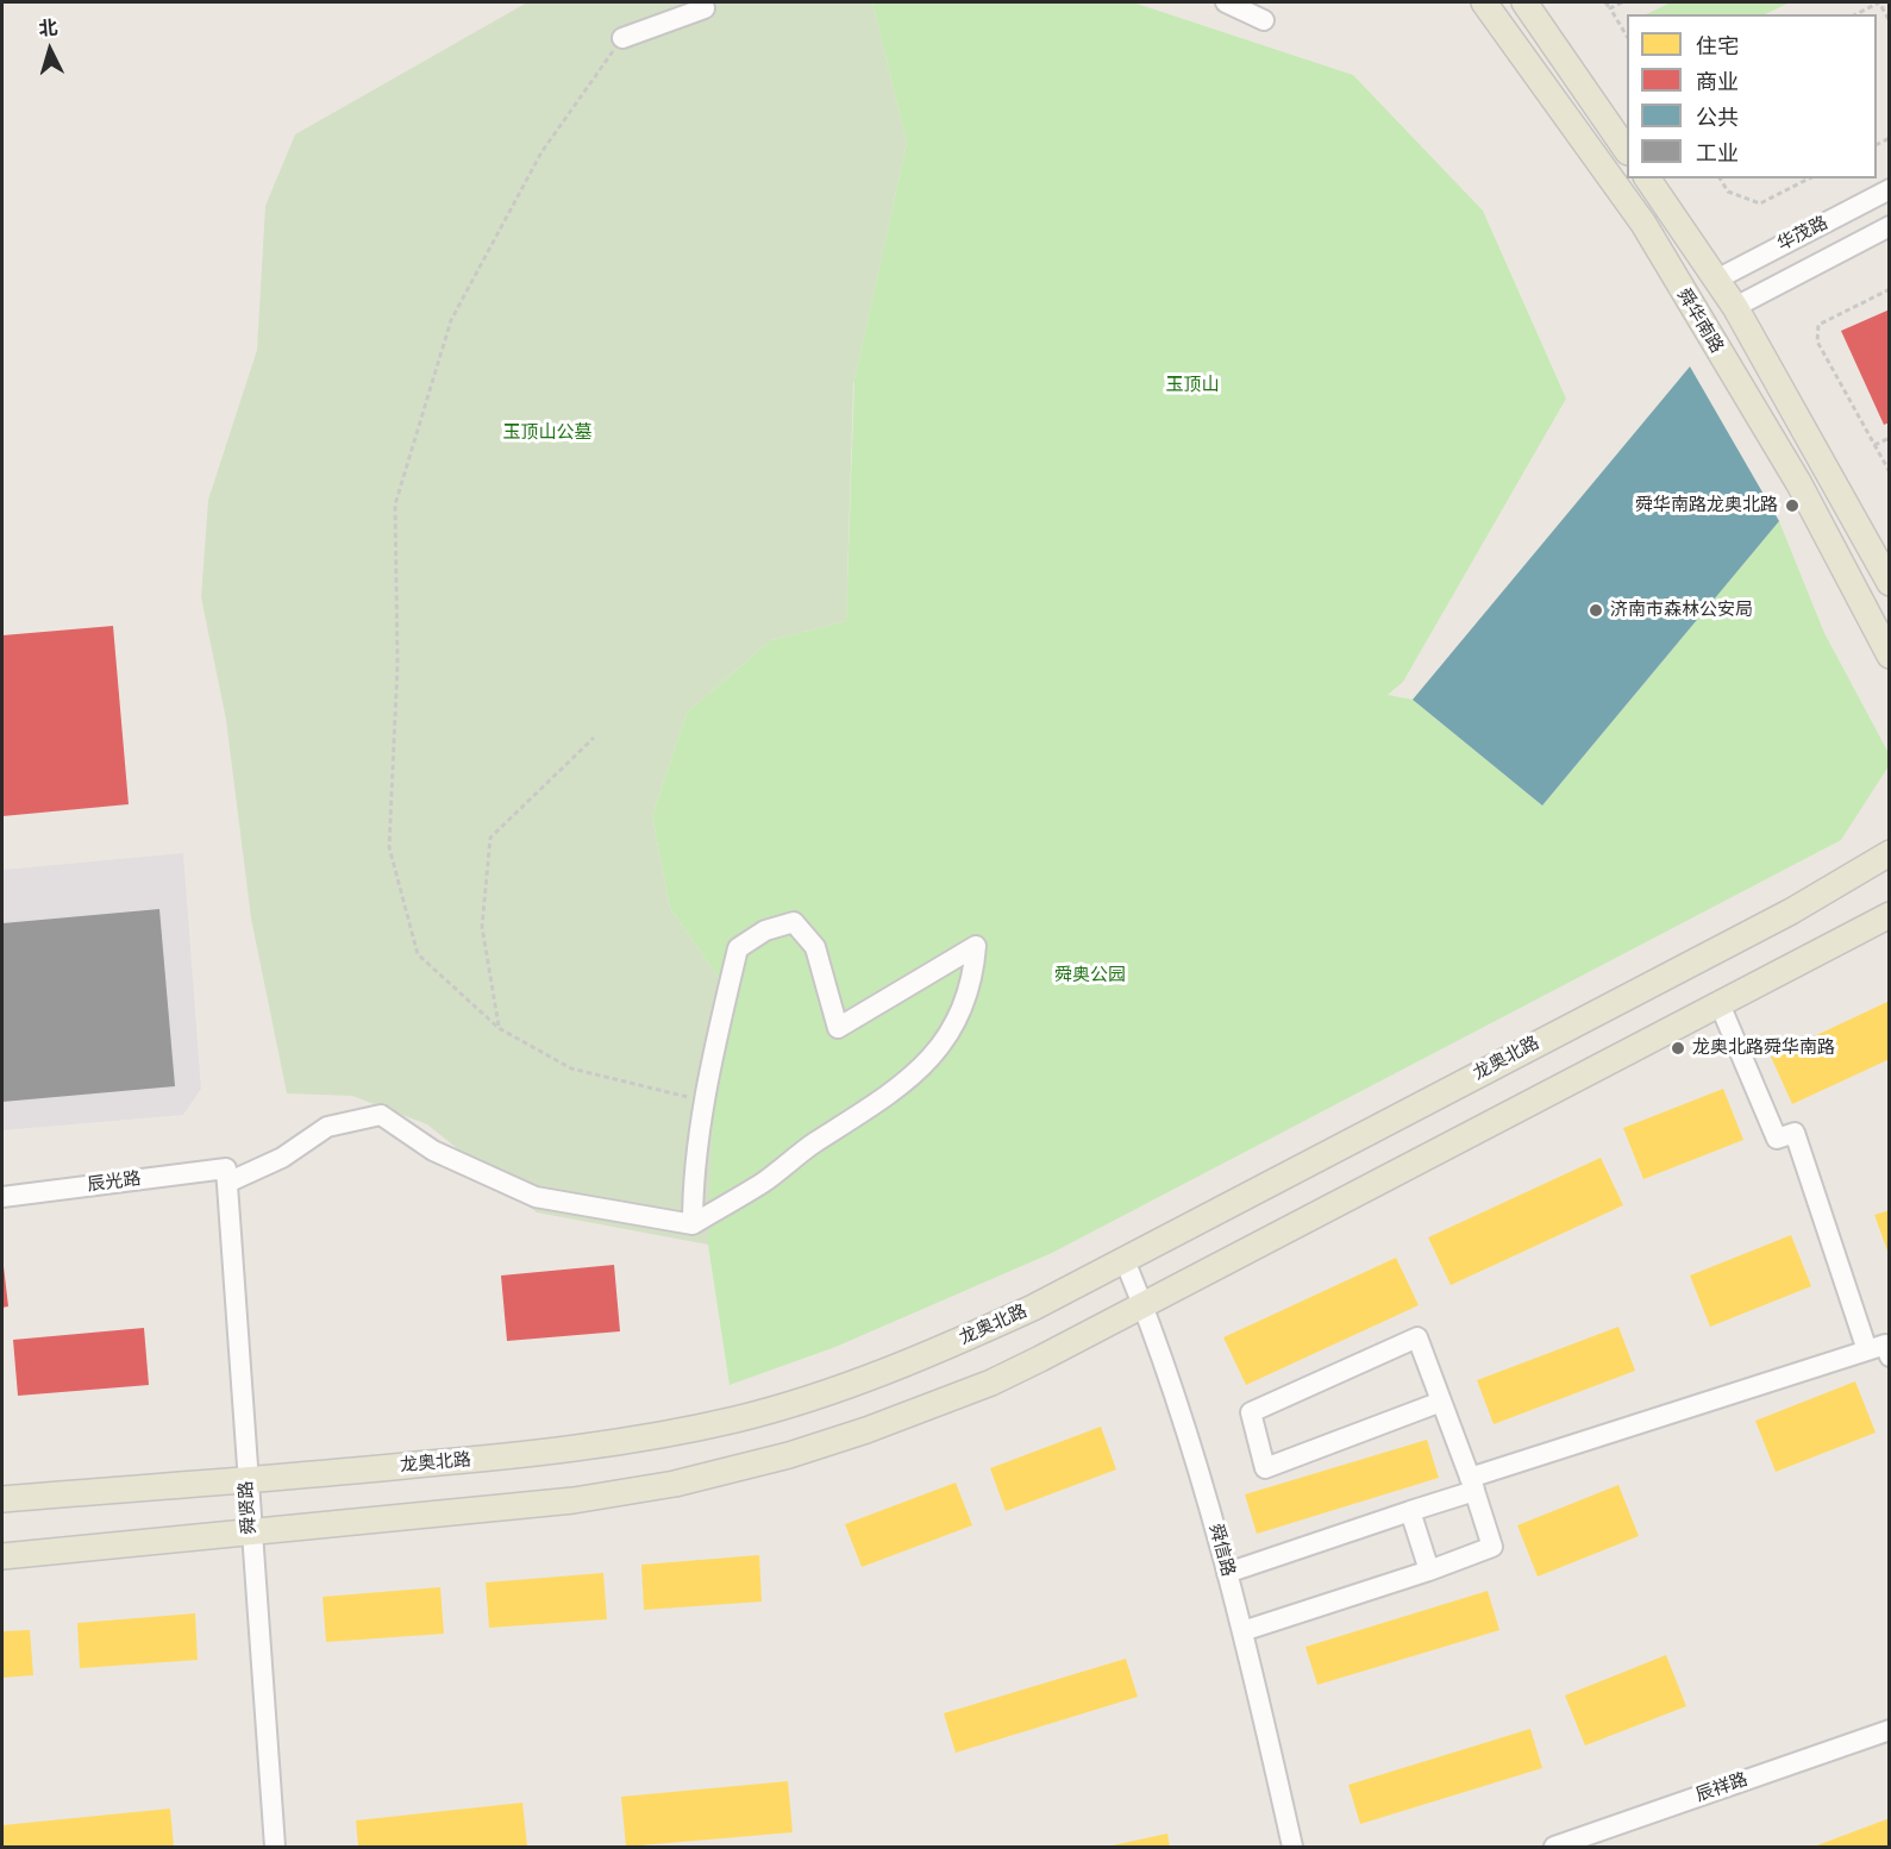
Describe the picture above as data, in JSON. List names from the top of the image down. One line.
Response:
{"streets":{"main road":["舜华南路","龙奥北路"],"street":["华茂路","辰光路","舜贤路","舜信路","辰祥路"]},"crossings":[["华茂路","舜华南路"],["龙奥北路","舜贤路"],["龙奥北路","舜信路"],["辰光路","舜贤路"]],"parks":["玉顶山","玉顶山公墓","舜奥公园"],"places":["舜华南路龙奥北路","济南市森林公安局","龙奥北路舜华南路"],"legend":["住宅","商业","公共","工业"],"north":"top"}
